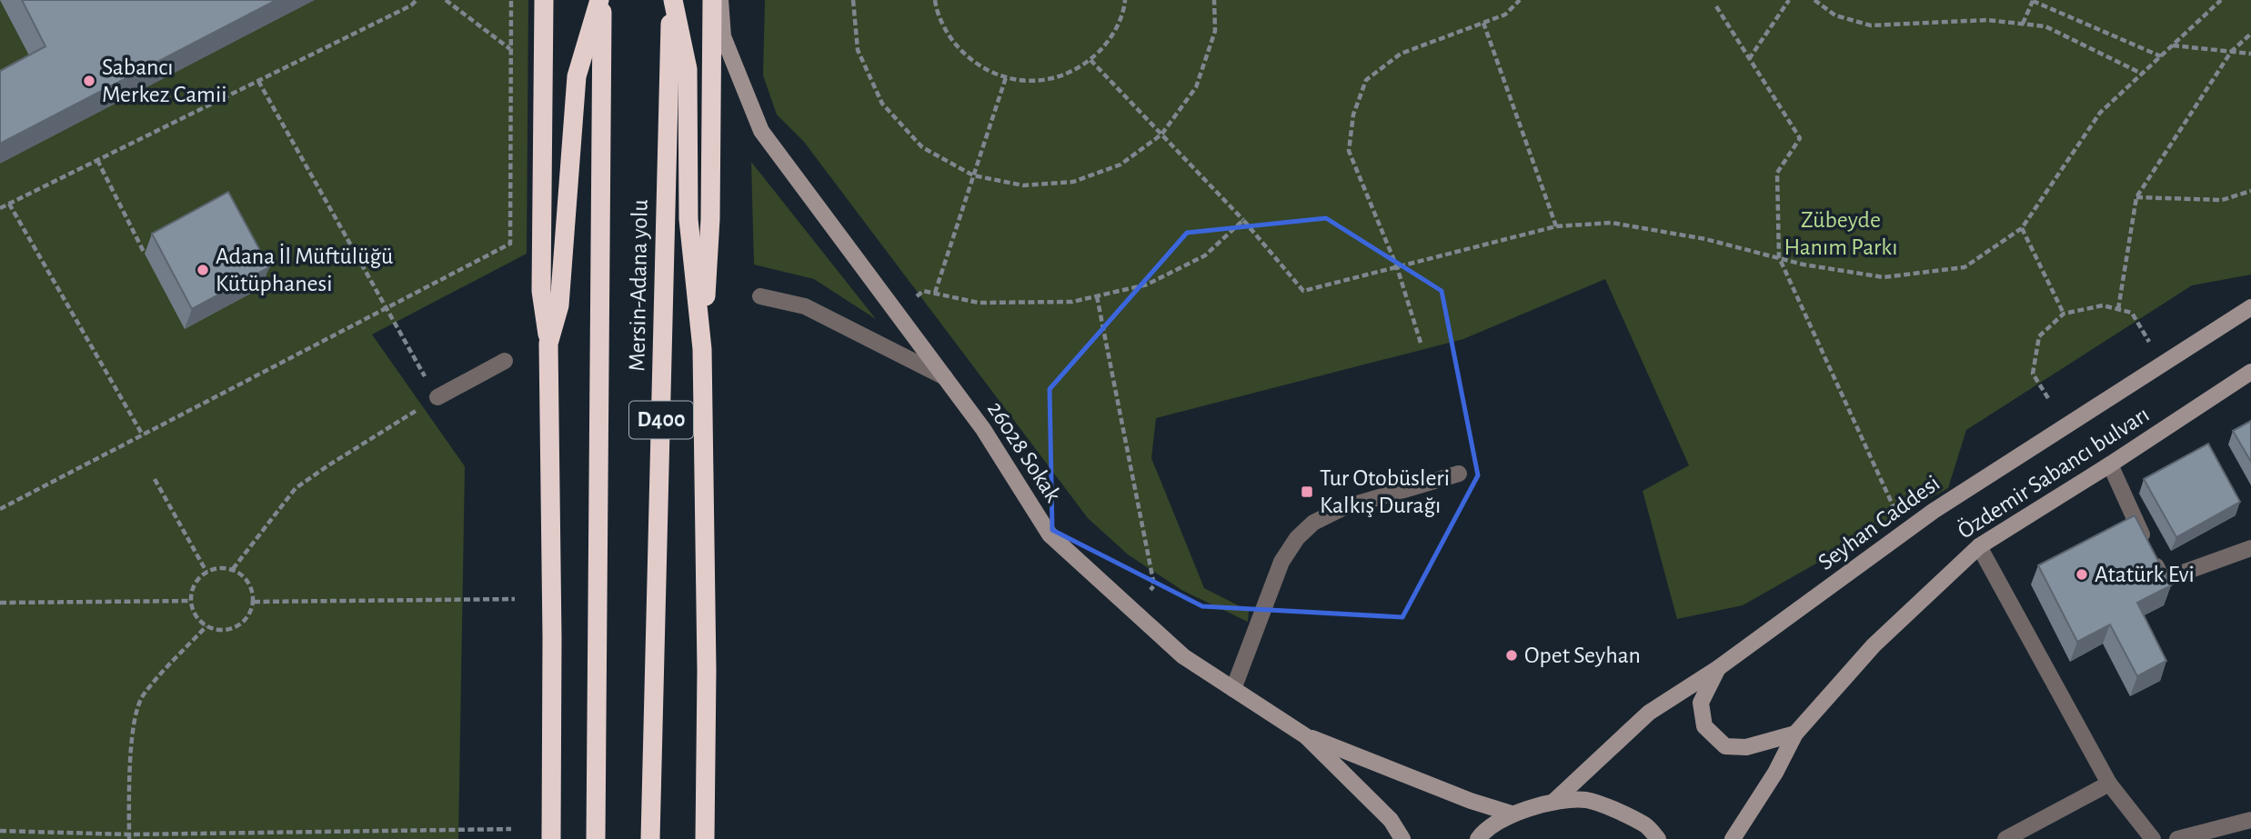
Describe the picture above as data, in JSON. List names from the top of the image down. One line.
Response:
{"streets":{"highway":["Mersin-Adana yolu","D400"],"main road":["26028 Sokak","Özdemir Sabancı bulvarı","Seyhan Caddesi"]},"parks":["Zübeyde Hanım Parkı"],"places":{"other":["Sabancı Merkez Camii","Adana İl Müftülüğü Kütüphanesi","Atatürk Evi","Opet Seyhan"],"transit":["Tur Otobüsleri Kalkış Durağı"]}}
